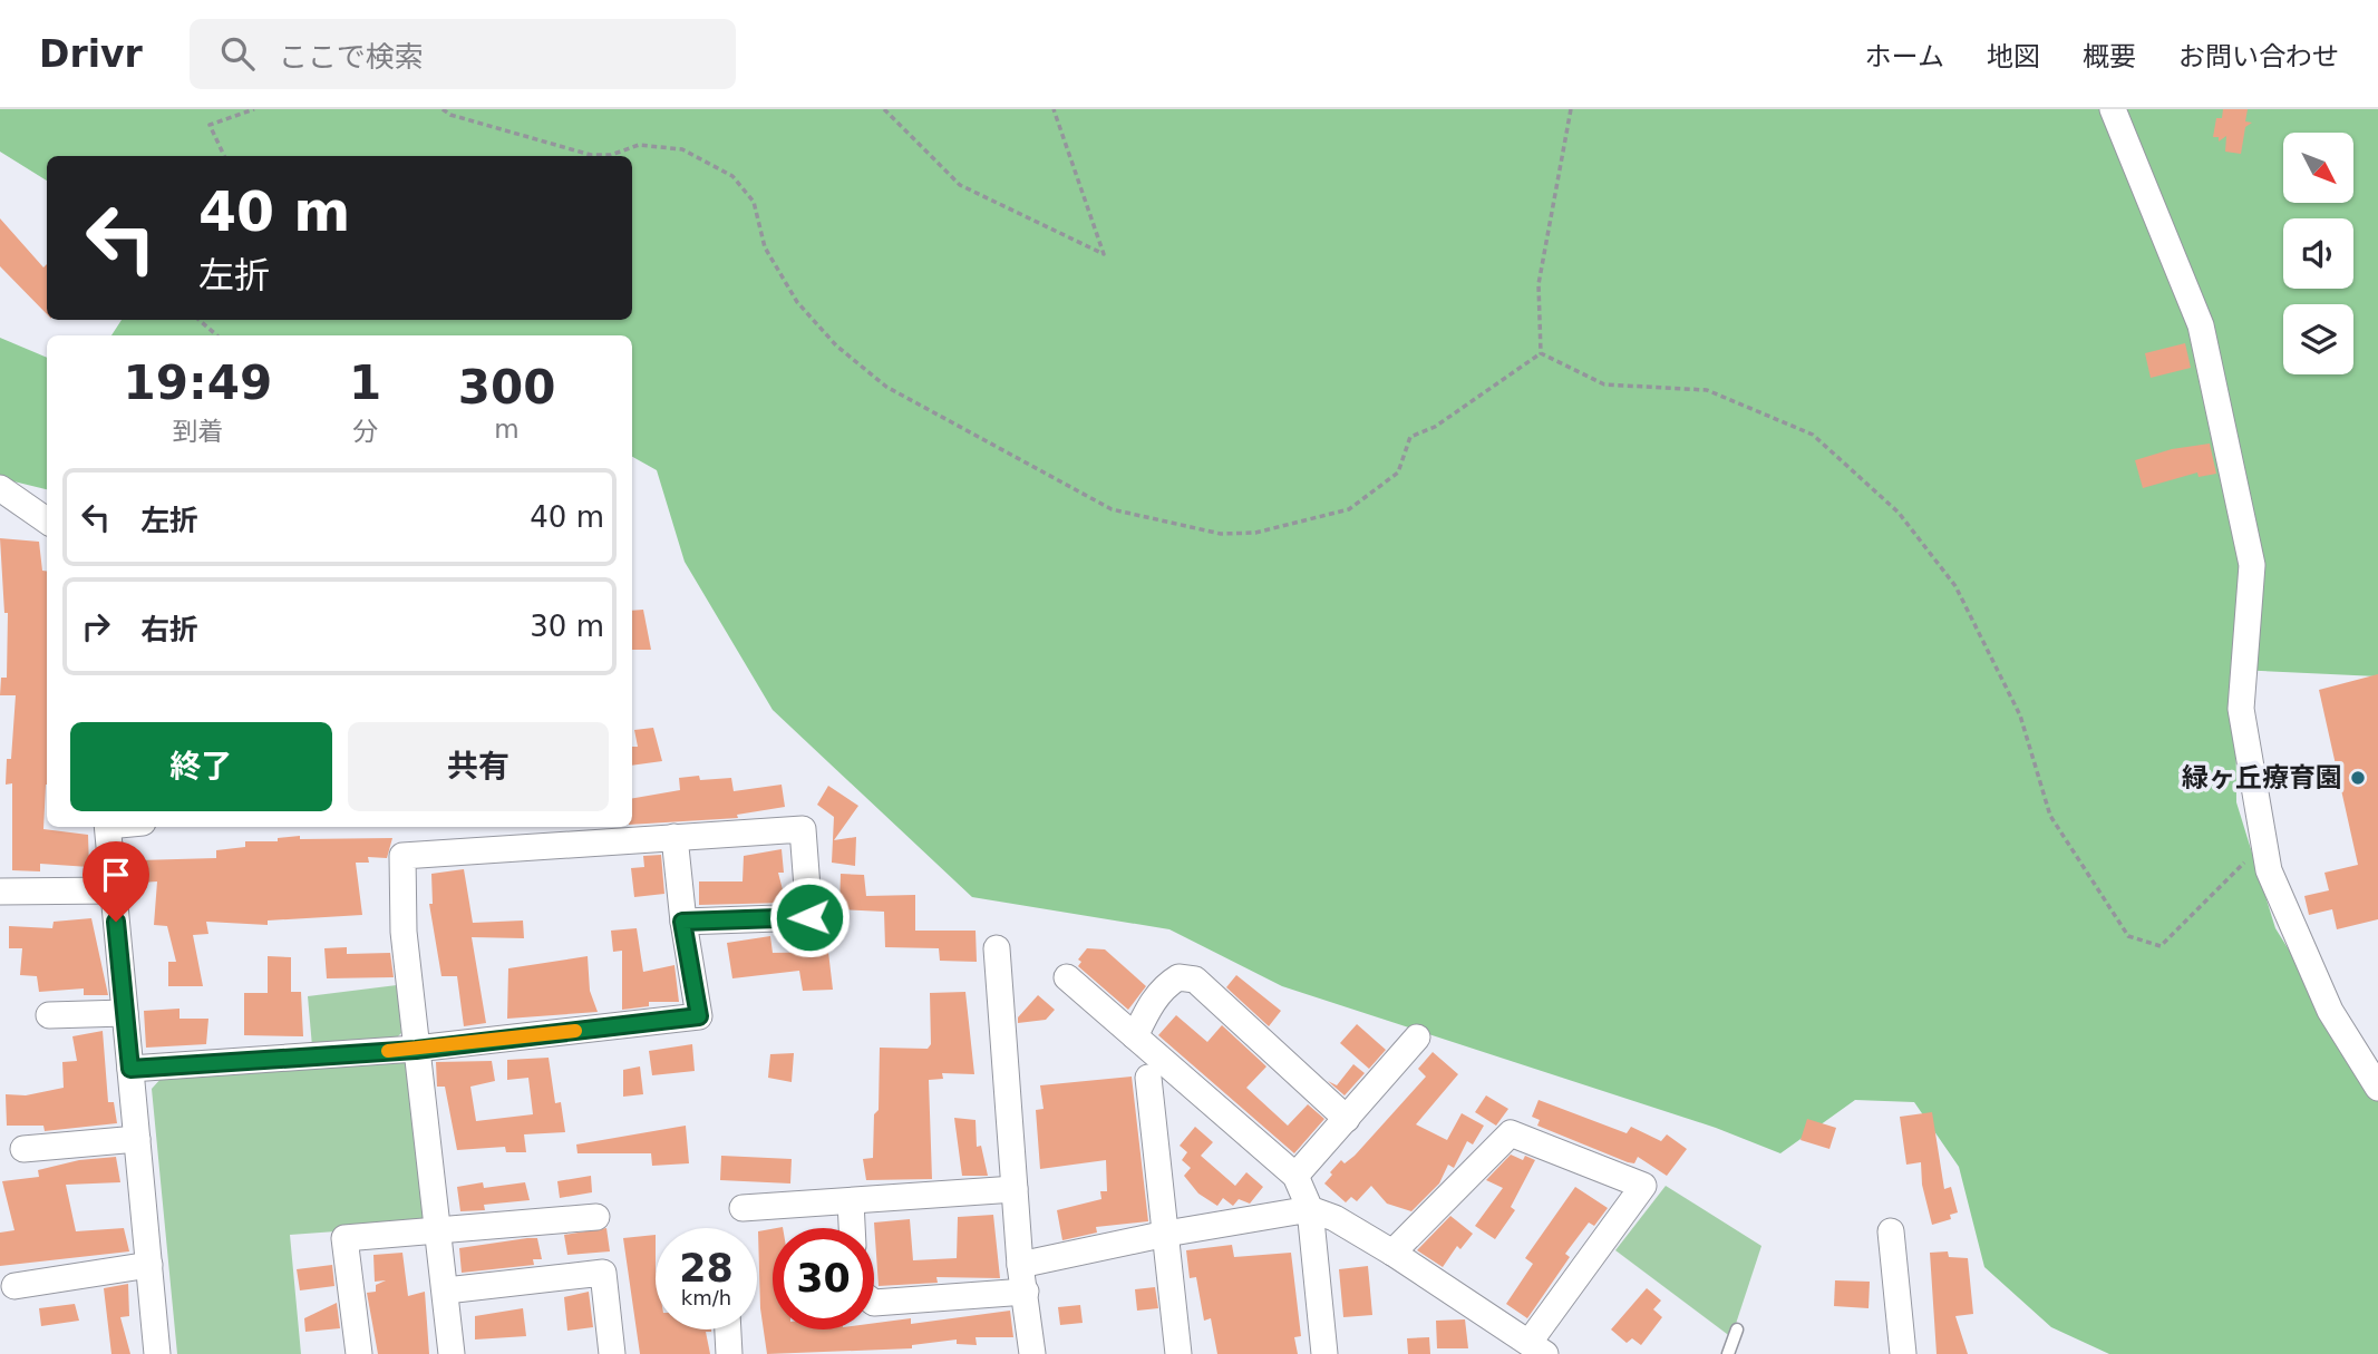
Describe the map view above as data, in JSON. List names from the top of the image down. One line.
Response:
{"places":["緑ヶ丘療育園"],"north":"bottom right","page":{"header":"Drivr","search":"ここで検索","nav":["ホーム","地図","概要","お問い合わせ"],"turn":["40 m","左折"],"eta":["19:49","到着","1","分","300","m"],"list":[{"name":"左折","value":"40 m"},{"name":"右折","value":"30 m"}],"buttons":["終了","共有"],"speed":"28 km/h","limit":"30"}}
